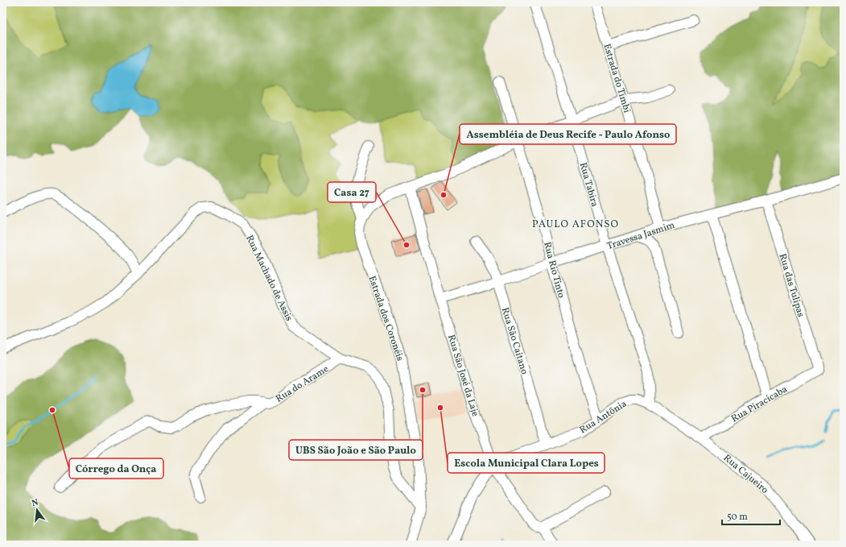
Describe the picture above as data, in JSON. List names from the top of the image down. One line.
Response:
{"streets":{"street":["Estrada do Timbi","Rua Tabira","Travessa Jasmim","Rua Rio Tinto","Rua Machado de Assis","Rua das Tulipas","Estrada dos Coronéis","Rua São Caitano","Rua São José da Laje","Rua do Arame","Rua Piracicaba","Rua Antônia","Rua Cajueiro"]},"crossings":[["Estrada do Timbi","Travessa Jasmim"],["Rua Tabira","Travessa Jasmim"],["Rua Tabira","Rua Antônia"],["Travessa Jasmim","Rua Rio Tinto"],["Travessa Jasmim","Rua das Tulipas"],["Travessa Jasmim","Rua São Caitano"],["Travessa Jasmim","Rua São José da Laje"],["Rua Rio Tinto","Rua Antônia"],["Rua Machado de Assis","Estrada dos Coronéis"],["Rua Machado de Assis","Rua do Arame"],["Rua das Tulipas","Rua Piracicaba"],["Rua São Caitano","Rua Antônia"],["Rua São José da Laje","Rua Antônia"],["Rua Piracicaba","Rua Antônia"],["Rua Piracicaba","Rua Cajueiro"],["Rua Antônia","Rua Cajueiro"]],"districts":["PAULO AFONSO"],"places":["Assembléia de Deus Recife - Paulo Afonso","Casa 27","UBS São João e São Paulo","Escola Municipal Clara Lopes","Córrego da Onça"],"scale_bar":"50 m","north":"top"}
